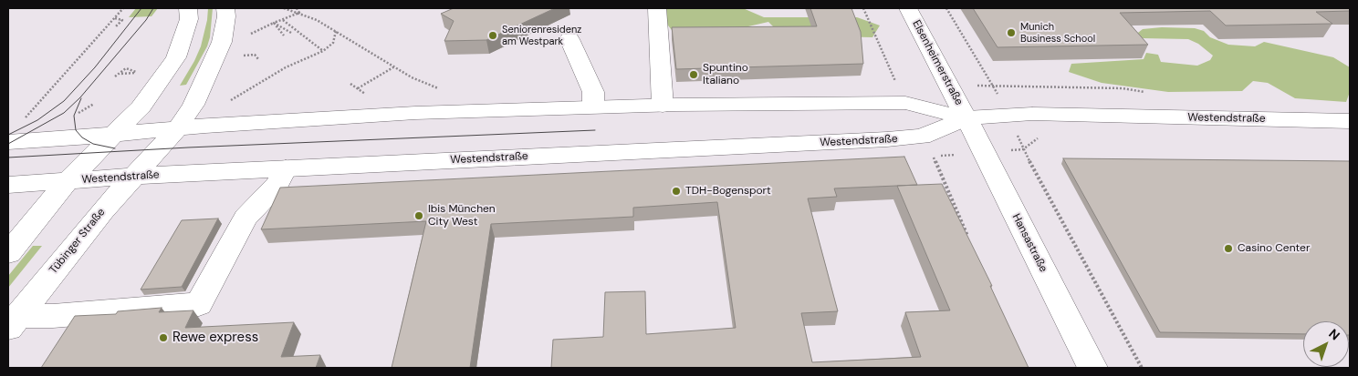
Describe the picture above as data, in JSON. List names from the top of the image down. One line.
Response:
{"streets":{"main road":["Elsenheimerstraße","Westendstraße","Tübinger Straße","Hansastraße"]},"crossings":[["Elsenheimerstraße","Westendstraße"],["Elsenheimerstraße","Hansastraße"],["Westendstraße","Tübinger Straße"],["Westendstraße","Hansastraße"]],"places":["Munich Business School","Seniorenresidenz am Westpark","Spuntino Italiano","TDH-Bogensport","Ibis München City West","Casino Center","Rewe express"],"north":"top right"}
